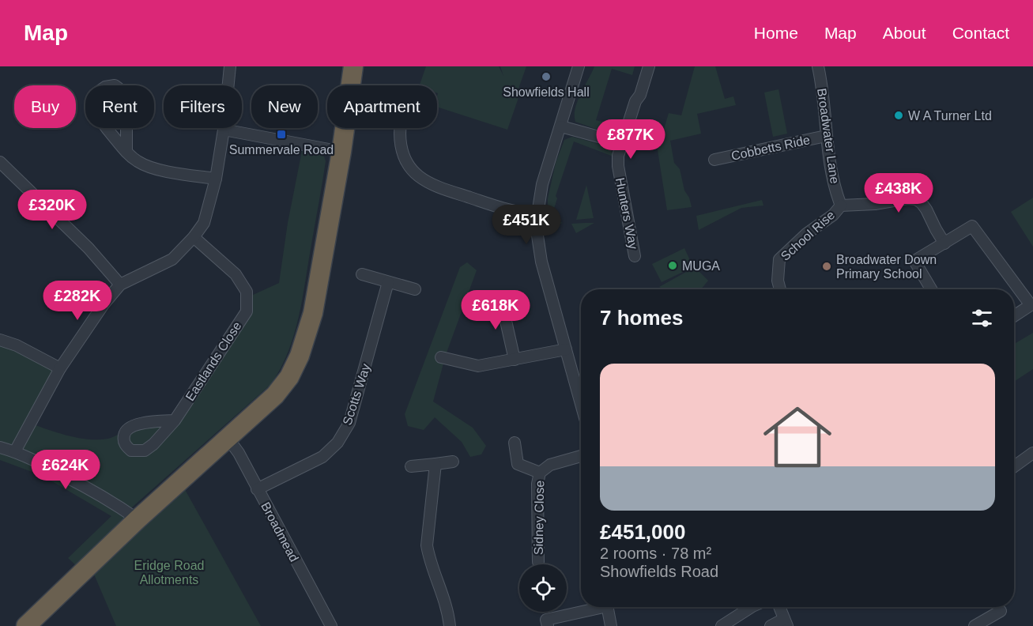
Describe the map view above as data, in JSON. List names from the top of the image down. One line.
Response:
{"streets":{"street":["Broadwater Lane","Cobbetts Ride","Hunters Way","School Rise","Eastlands Close","Scotts Way","Sidney Close","Broadmead"]},"crossings":[["Broadwater Lane","Cobbetts Ride"],["Broadwater Lane","School Rise"],["Scotts Way","Broadmead"]],"parks":["Eridge Road Allotments"],"places":{"other":["Showfields Hall","W A Turner Ltd","MUGA","Broadwater Down Primary School"],"transit":["Summervale Road"]},"page":{"header":"Map","nav":["Home","Map","About","Contact"],"chip":["Buy","Rent","Filters","New","Apartment"],"price":["£877K","£438K","£320K","£451K","£282K","£618K","£624K"],"heading":"7 homes","list":[{"name":"£451,000","note":"2 rooms · 78 m² · Showfields Road"}]}}
